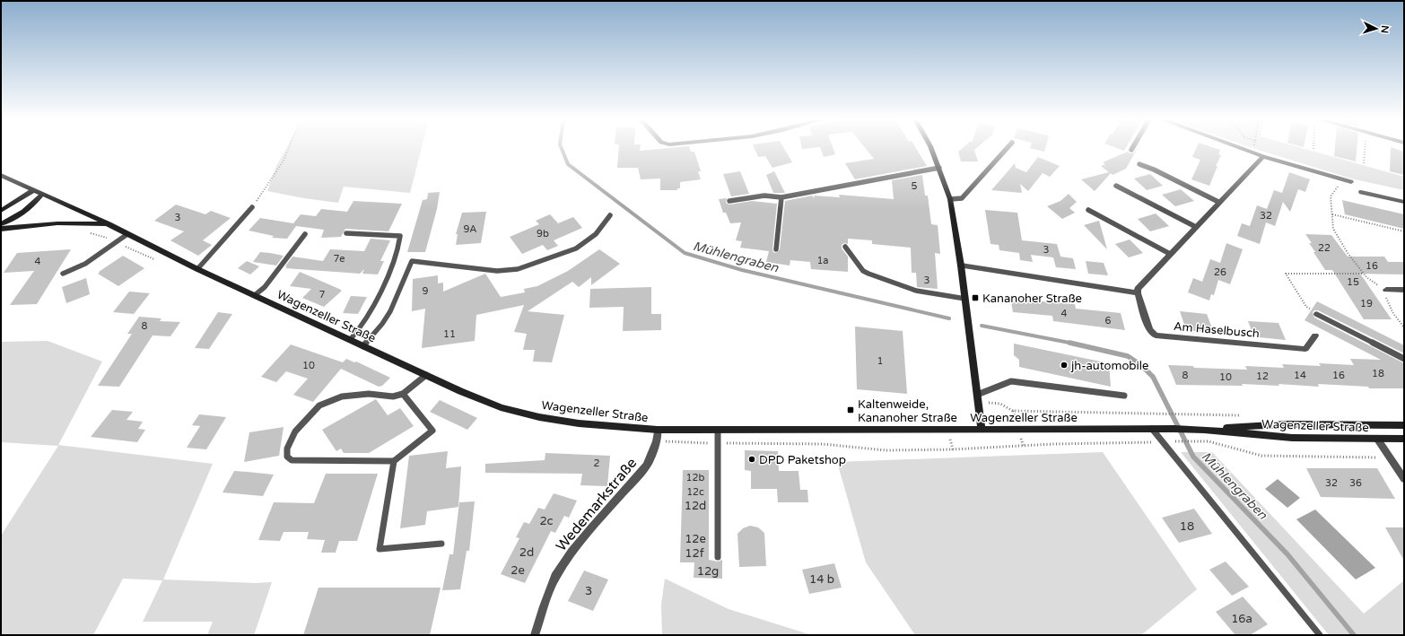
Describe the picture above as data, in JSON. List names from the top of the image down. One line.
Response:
{"streets":{"main road":["Wagenzeller Straße"],"street":["Am Haselbusch","Wedemarkstraße"]},"crossings":[["Wagenzeller Straße","Wedemarkstraße"]],"water":["Mühlengraben"],"places":{"transit":["Kananoher Straße","Kaltenweide, Kananoher Straße"],"other":["jh-automobile","DPD Paketshop"]},"house_numbers":["5","32","3","9A","9b","22","3","7e","1a","4","16","26","3","15","9","7","19","4","6","8","11","1","10","18","8","14","16","12","10","2","12b","32","36","12c","12d","2c","18","12e","2d","12f","2e","12g","14 b","3","16a"],"north":"right"}
